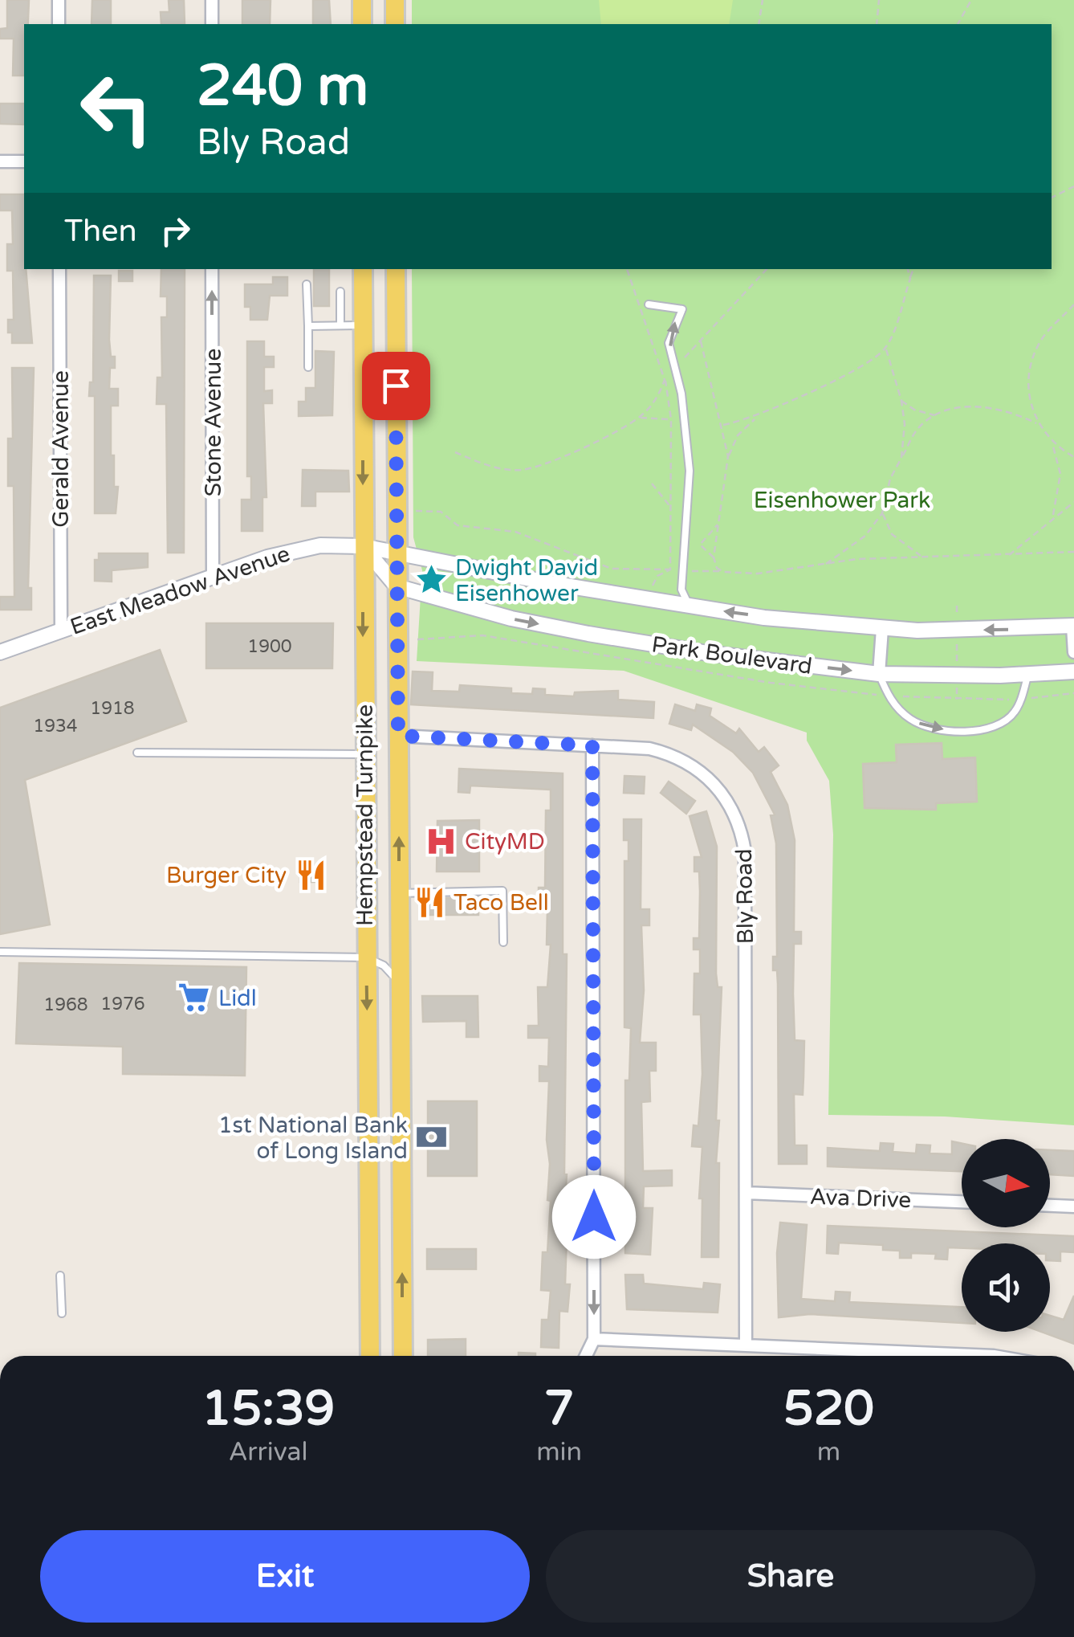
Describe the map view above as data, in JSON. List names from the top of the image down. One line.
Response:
{"streets":{"main road":["Hempstead Turnpike"],"street":["Stone Avenue","Gerald Avenue","East Meadow Avenue","Park Boulevard","Bly Road","Ava Drive"]},"crossings":[["Stone Avenue","East Meadow Avenue"],["Gerald Avenue","East Meadow Avenue"],["East Meadow Avenue","Park Boulevard"],["East Meadow Avenue","Hempstead Turnpike"],["Park Boulevard","Hempstead Turnpike"],["Hempstead Turnpike","Bly Road"],["Bly Road","Ava Drive"]],"one_way":["Stone Avenue"],"parks":["Eisenhower Park"],"places":{"place":["Dwight David Eisenhower"],"hospital":["CityMD"],"restaurant":["Burger City","Taco Bell"],"supermarket":["Lidl"],"bank":["1st National Bank of Long Island"]},"house_numbers":["1900","1918","1934","1976","1968"],"north":"right","page":{"turn":["240 m","Bly Road"],"then":"Then","eta":["15:39","Arrival","7","min","520","m"],"buttons":["Exit","Share"]}}
